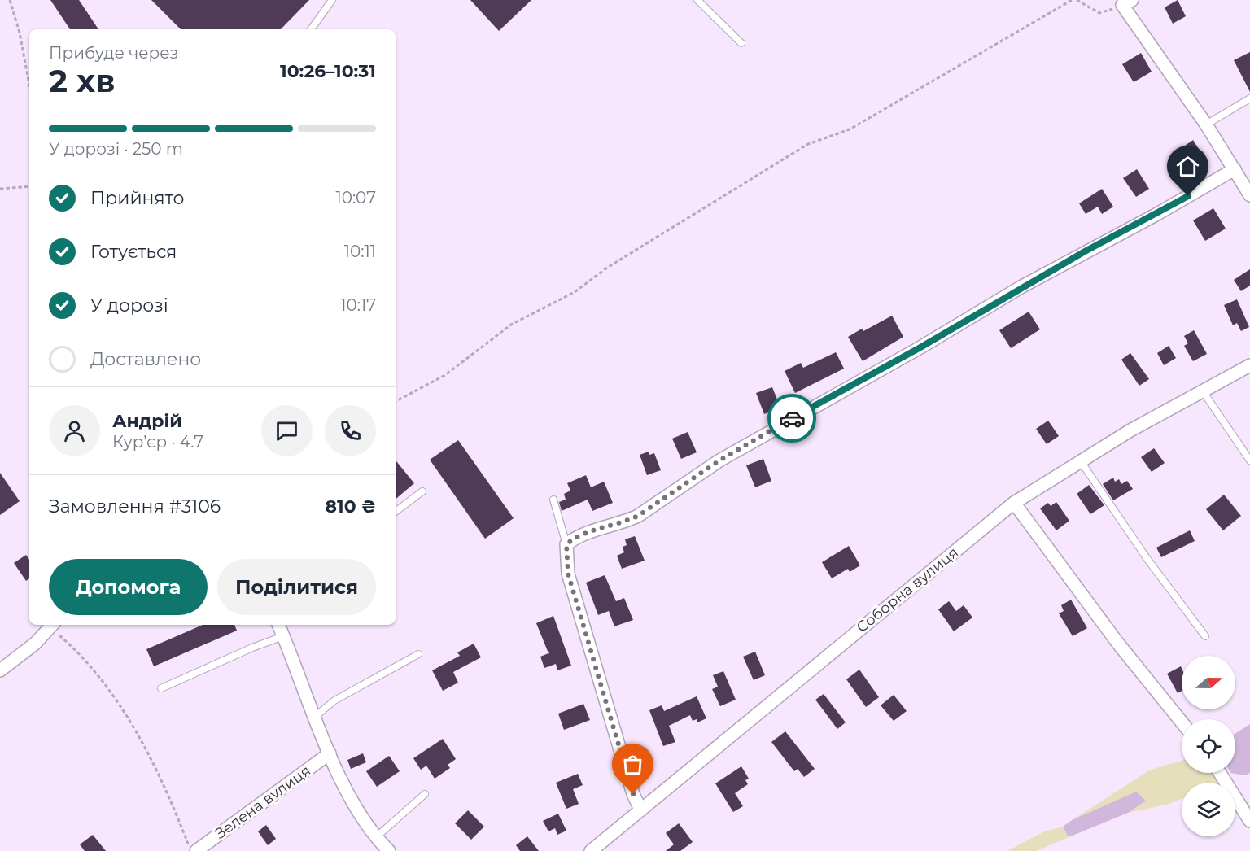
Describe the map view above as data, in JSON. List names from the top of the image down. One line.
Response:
{"streets":{"street":["Соборна вулиця","Зелена вулиця"]},"north":"right","page":{"heading":["2 хв","Прибуде через","10:26–10:31"],"panel":["Андрій","Кур’єр · 4.7","Замовлення #3106","810 ₴"],"bar":"У дорозі · 250 m","list":[["Прийнято","10:07"],["Готується","10:11"],["У дорозі","10:17"],"Доставлено"],"buttons":["Допомога","Поділитися"]}}
